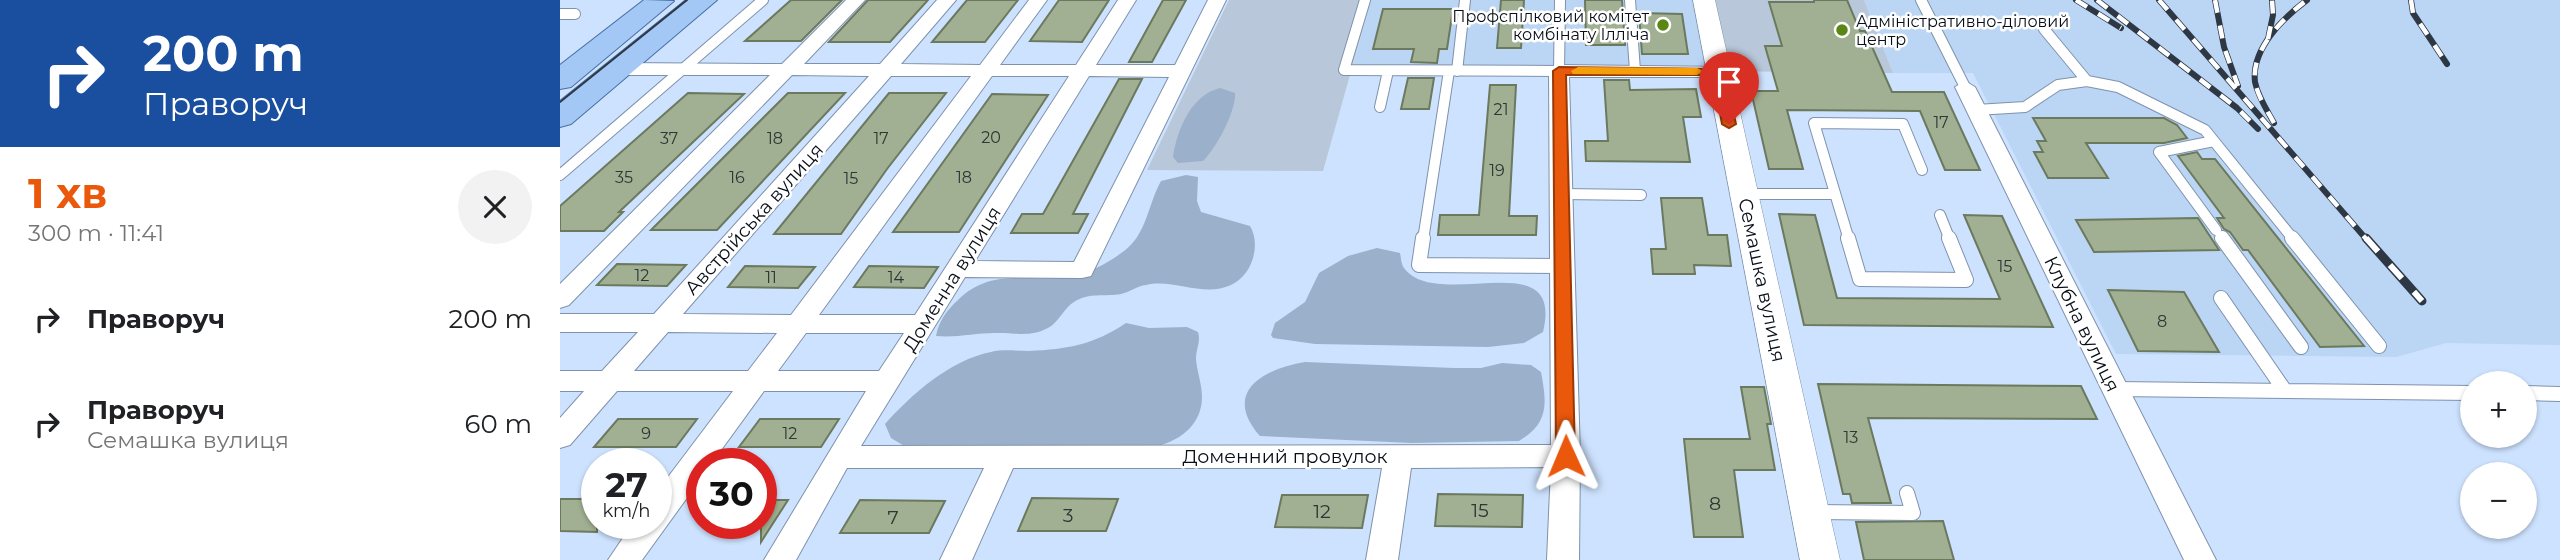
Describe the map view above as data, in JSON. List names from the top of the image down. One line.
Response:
{"streets":{"street":["Австрійська вулиця","Доменна вулиця","Семашка вулиця","Клубна вулиця","Доменний провулок"]},"crossings":[["Доменна вулиця","Доменний провулок"]],"places":["Профспілковий комітет комбінату Ілліча","Адміністративно-діловий центр"],"house_numbers":["21","17","20","37","18","17","19","35","16","18","15","15","12","11","14","8","9","12","13","8","15","12","3","7"],"page":{"turn":["200 m","Праворуч"],"heading":["1 хв","300 m · 11:41"],"list":[{"name":"Праворуч","value":"200 m"},{"name":"Праворуч","note":"Семашка вулиця","value":"60 m"}],"map_buttons":["+","−"],"speed":"27 km/h","limit":"30"}}
